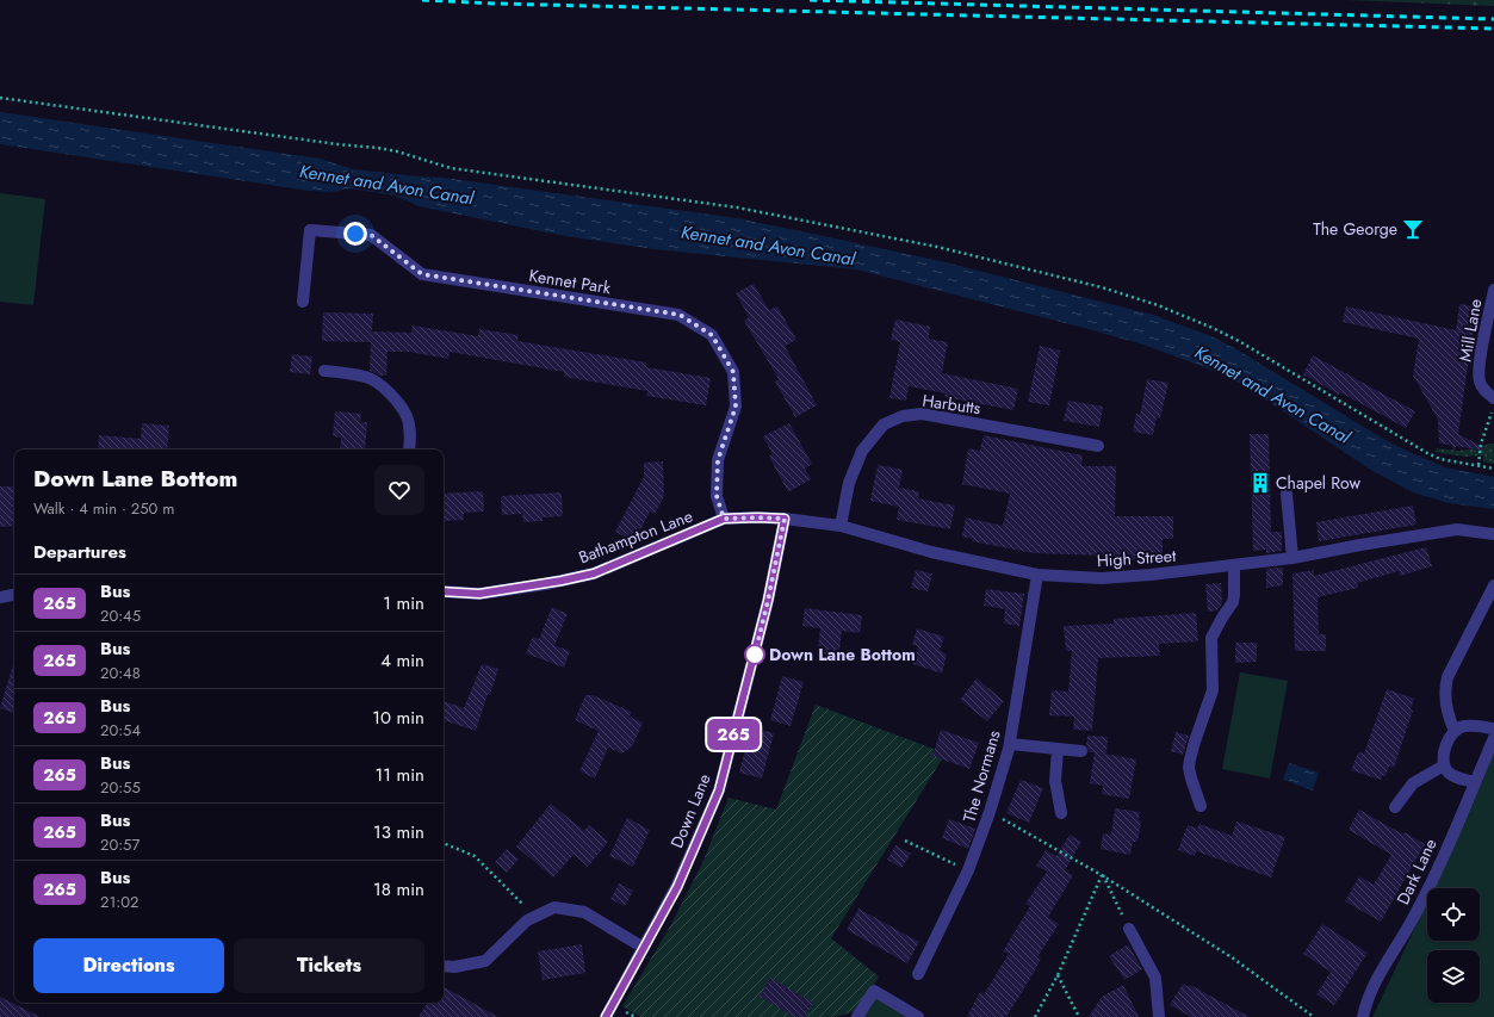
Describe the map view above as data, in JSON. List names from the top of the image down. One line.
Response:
{"streets":{"street":["Kennet Park","Mill Lane","Harbutts","Bathampton Lane","High Street","The Normans","Down Lane","Dark Lane"]},"crossings":[["Kennet Park","Bathampton Lane"],["Harbutts","High Street"],["Bathampton Lane","High Street"],["Bathampton Lane","Down Lane"],["High Street","The Normans"],["High Street","Down Lane"]],"water":["Kennet and Avon Canal"],"places":{"bar":["The George"],"building":["Chapel Row"],"other":["Down Lane Bottom"]},"lines":["bus line 265"],"page":{"on_map":"265","heading":[["Down Lane Bottom","Walk · 4 min · 250 m"],"Departures"],"list":[{"mark":"265","name":"Bus","note":"20:45","value":"1 min"},{"mark":"265","name":"Bus","note":"20:48","value":"4 min"},{"mark":"265","name":"Bus","note":"20:54","value":"10 min"},{"mark":"265","name":"Bus","note":"20:55","value":"11 min"},{"mark":"265","name":"Bus","note":"20:57","value":"13 min"},{"mark":"265","name":"Bus","note":"21:02","value":"18 min"}],"buttons":["Directions","Tickets"]}}
